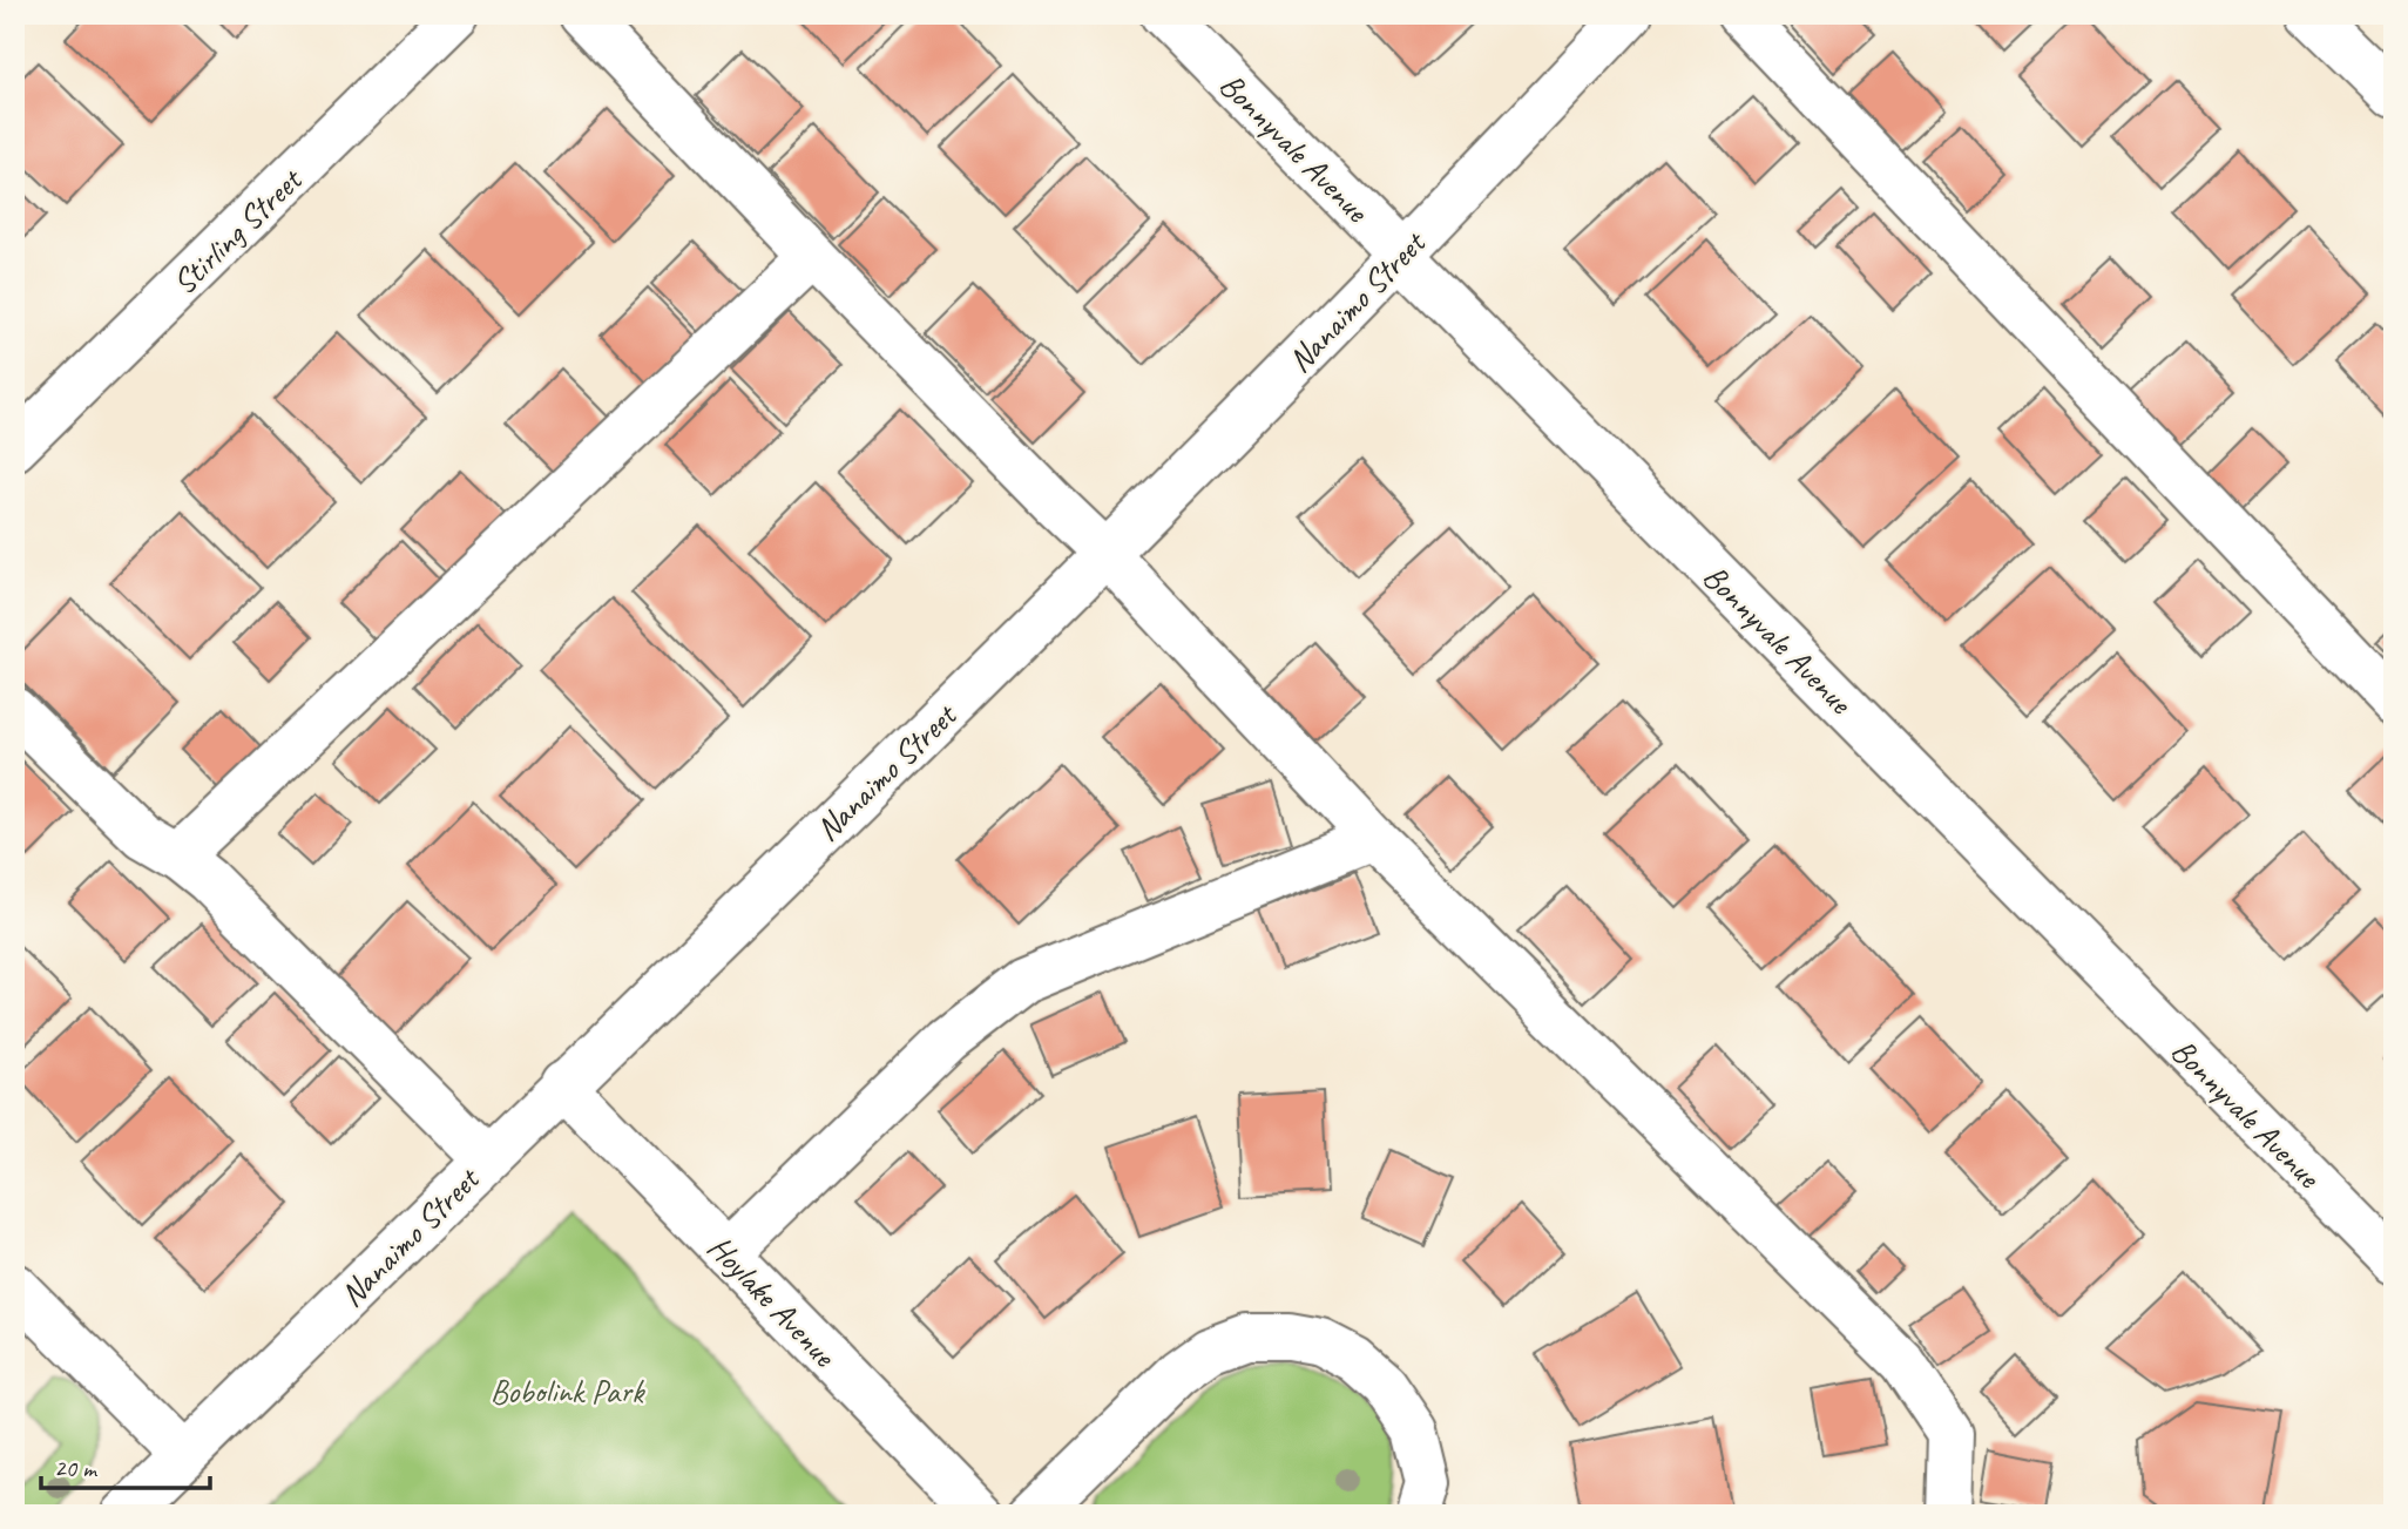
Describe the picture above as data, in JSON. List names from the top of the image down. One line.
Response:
{"streets":{"street":["Bonnyvale Avenue","Stirling Street","Nanaimo Street","Hoylake Avenue"]},"crossings":[["Bonnyvale Avenue","Nanaimo Street"],["Nanaimo Street","Hoylake Avenue"]],"parks":["Bobolink Park"],"scale_bar":"20 m"}
